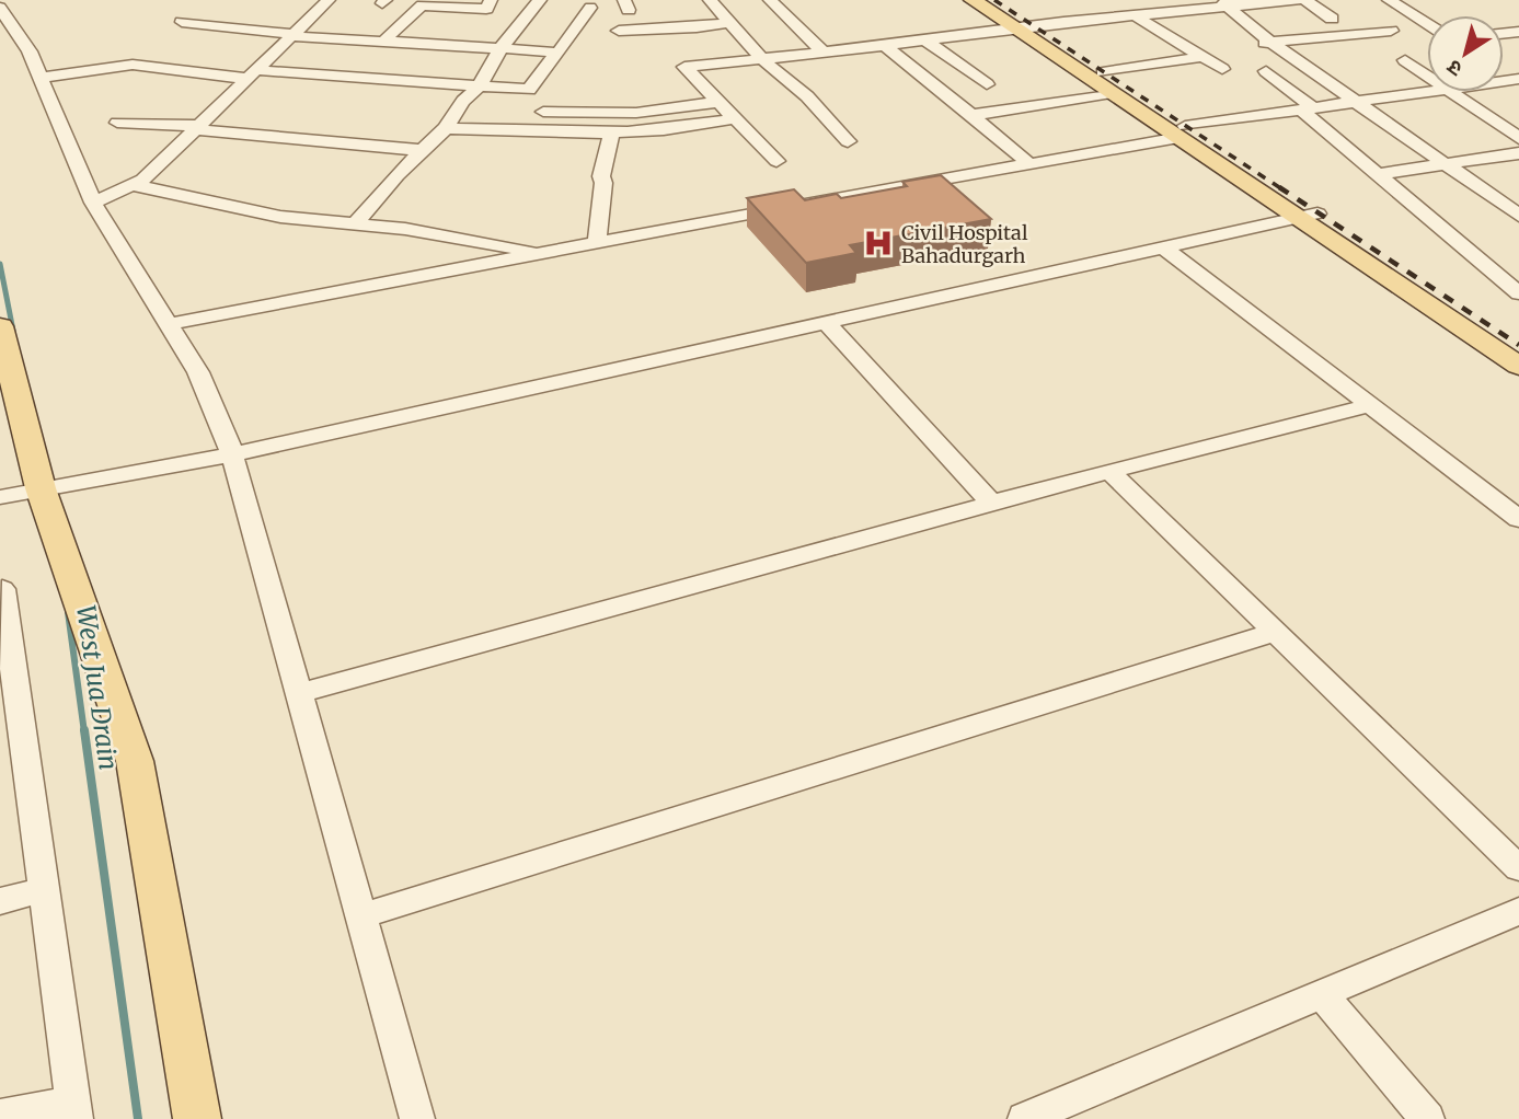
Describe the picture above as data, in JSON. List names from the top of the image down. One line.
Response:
{"water":["West Jua Drain"],"places":{"hospital":["Civil Hospital Bahadurgarh"]},"north":"bottom left"}
